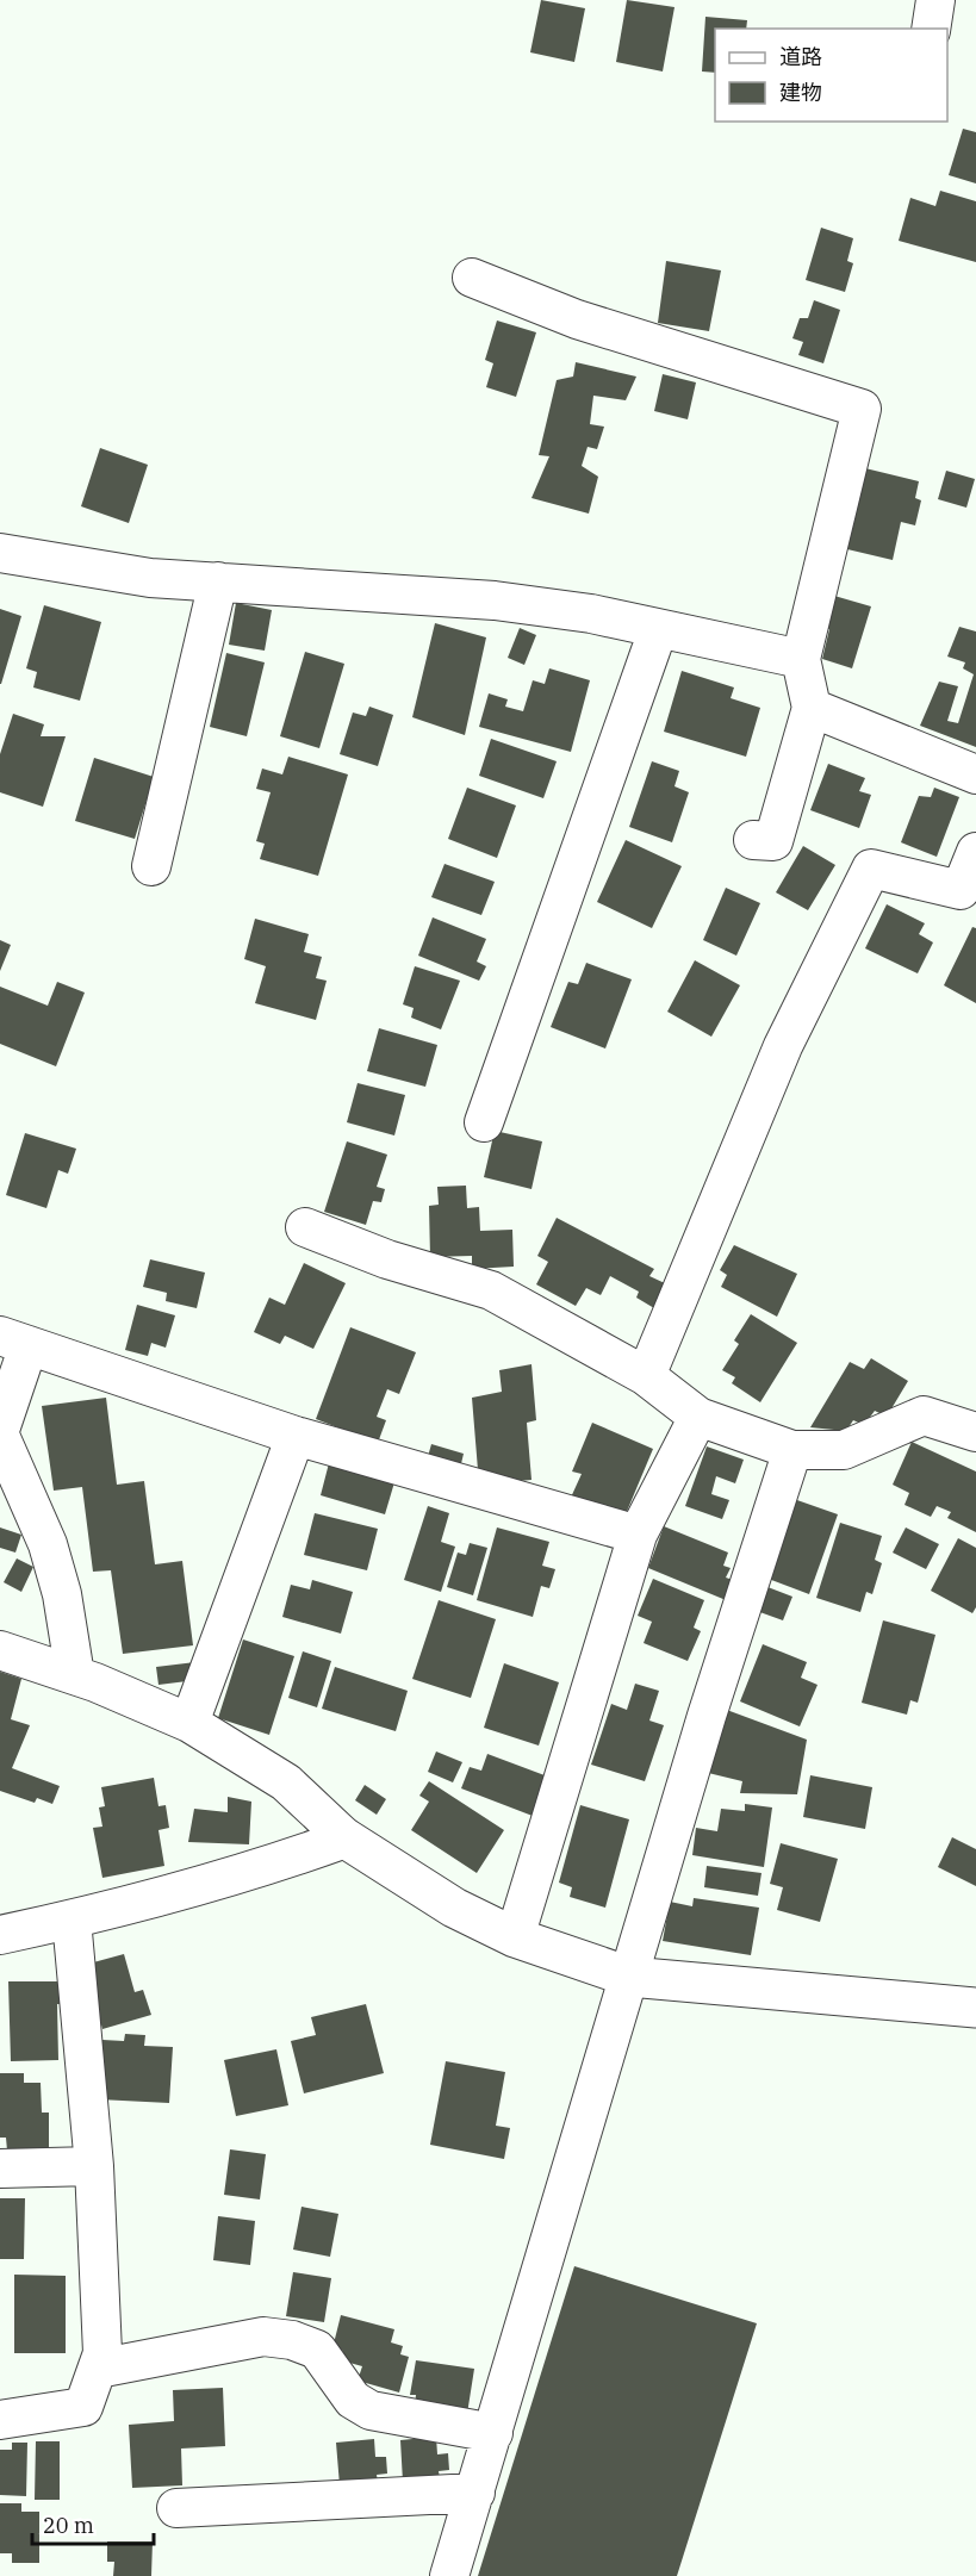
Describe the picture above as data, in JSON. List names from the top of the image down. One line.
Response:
{"legend":["道路","建物"],"scale_bar":"20 m"}
